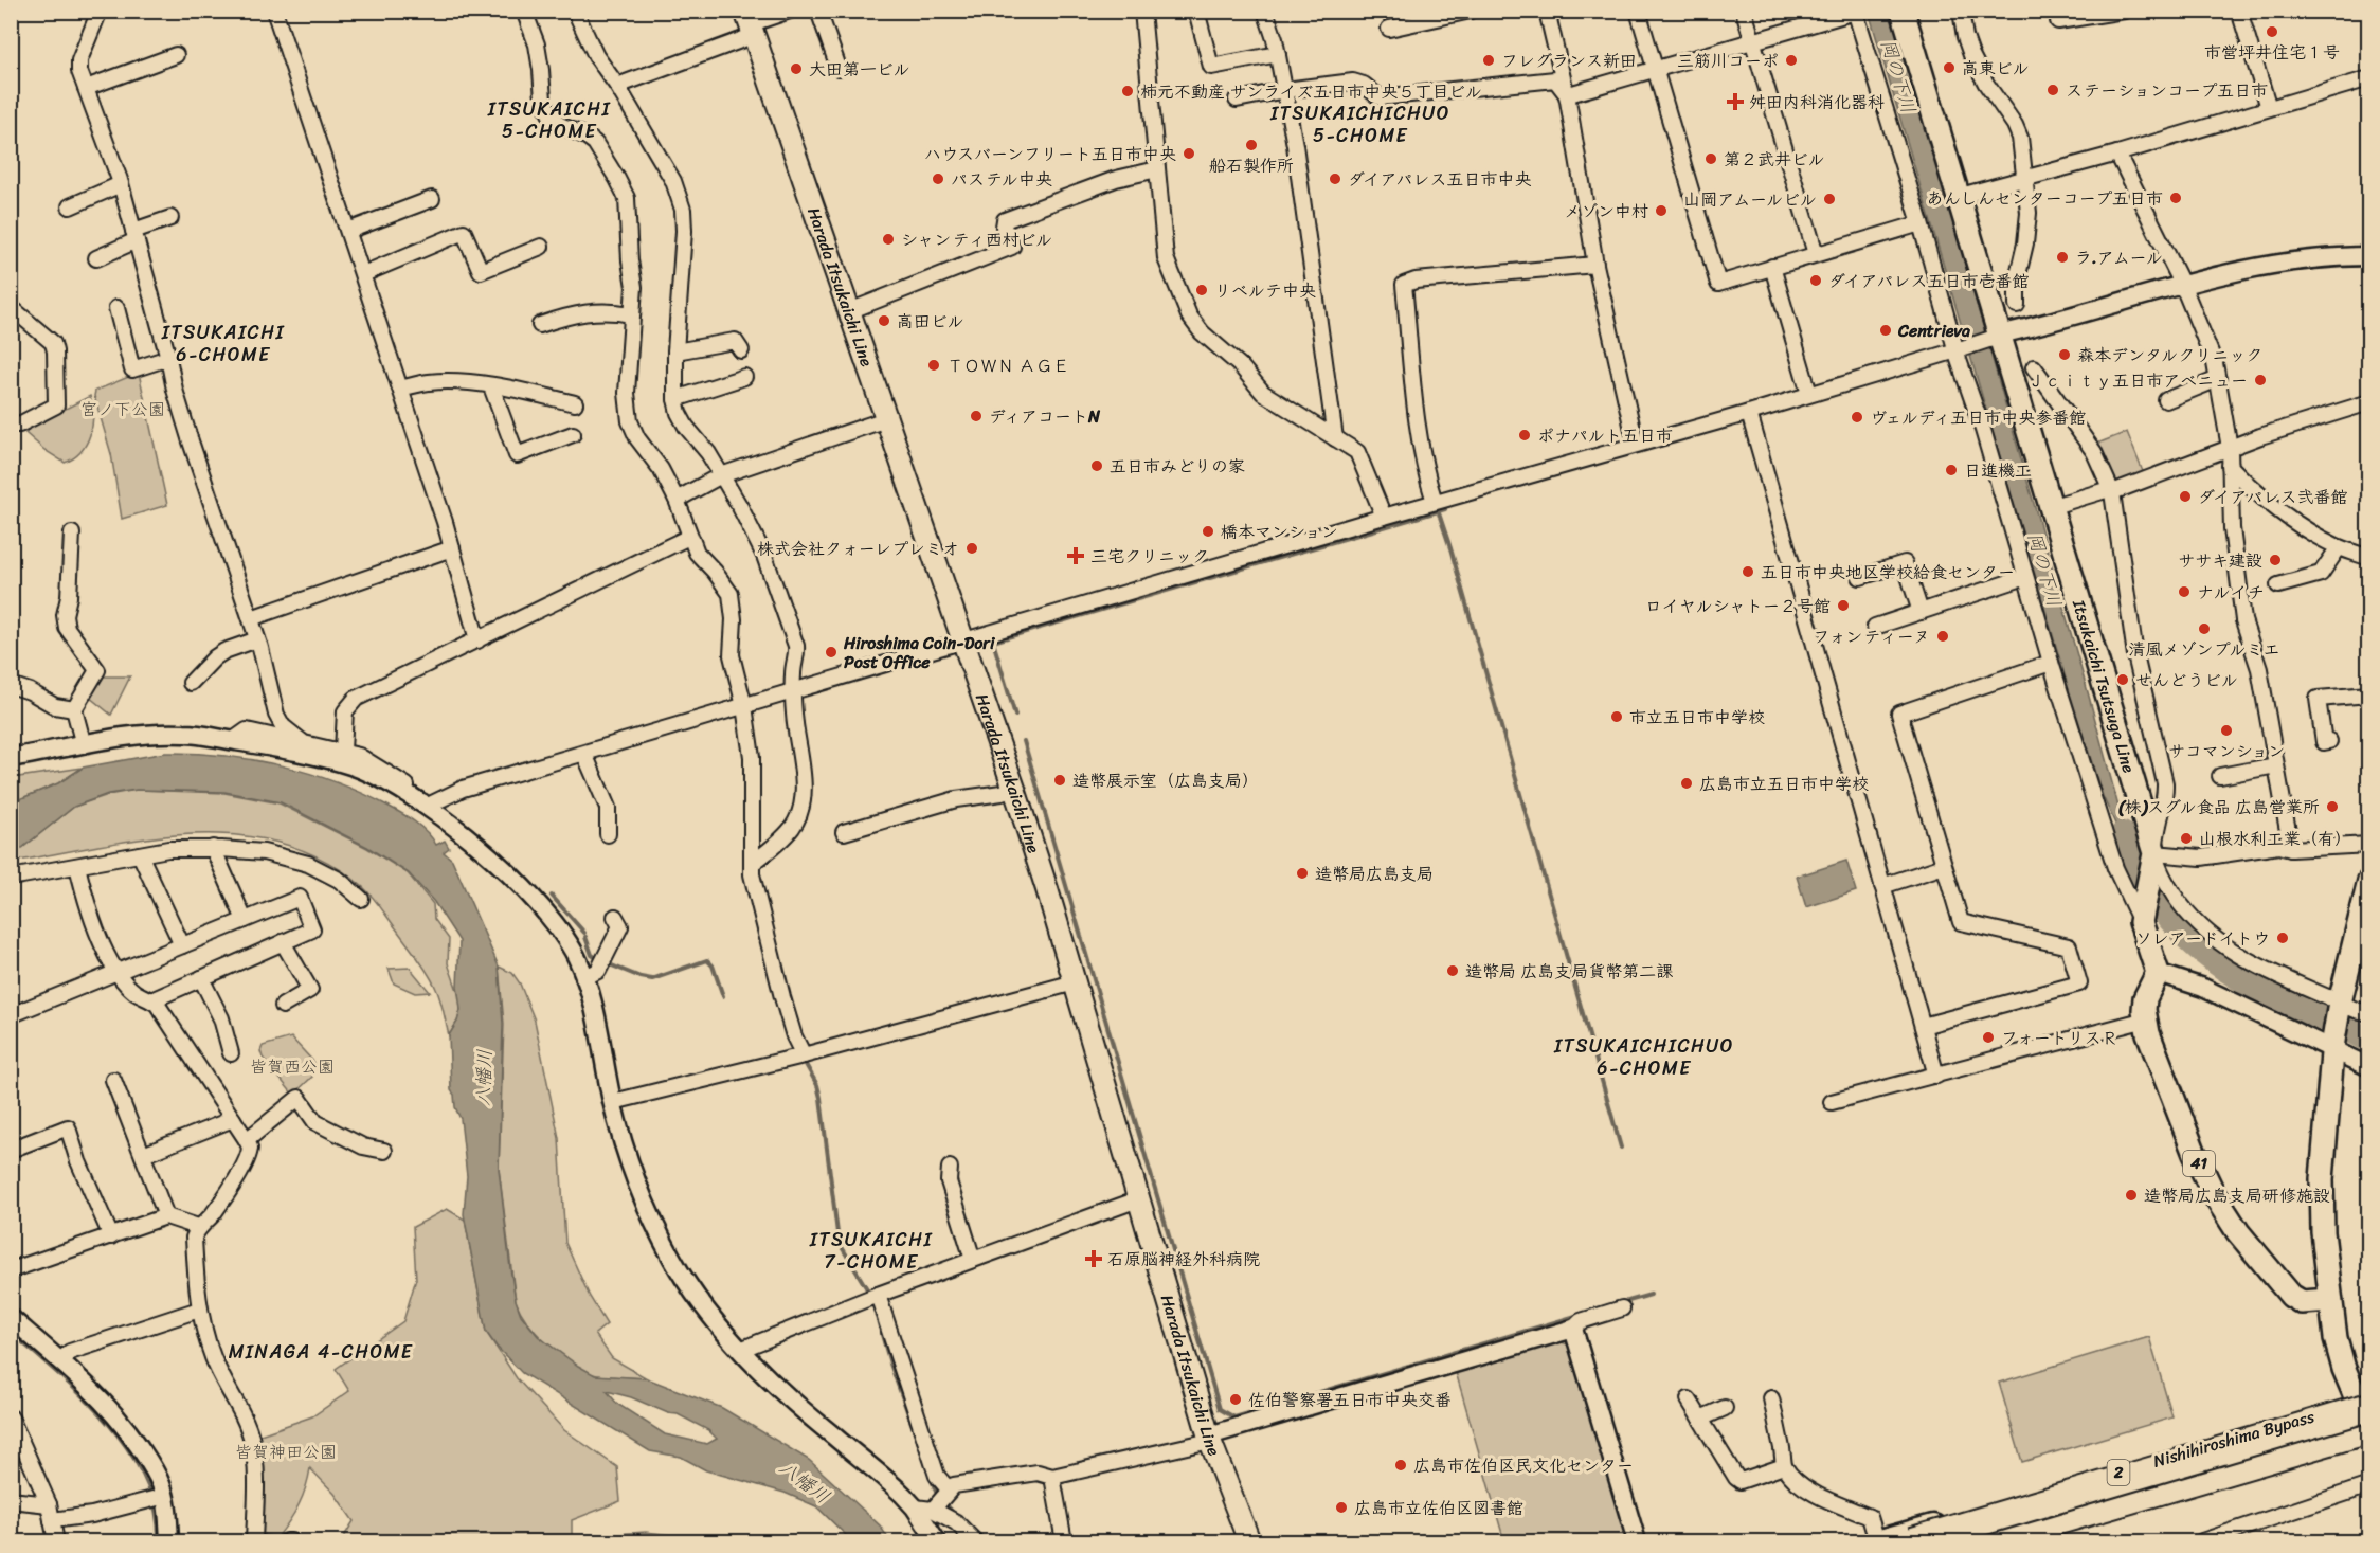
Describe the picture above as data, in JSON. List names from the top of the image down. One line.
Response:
{"streets":{"highway":["Nishihiroshima Bypass","2"],"main road":["Harada Itsukaichi Line","Itsukaichi Tsutsuga Line","41"]},"districts":["ITSUKAICHI 5-CHOME","ITSUKAICHICHUO 5-CHOME","ITSUKAICHI 6-CHOME","ITSUKAICHICHUO 6-CHOME","ITSUKAICHI 7-CHOME","MINAGA 4-CHOME"],"water":["岡の下川","八幡川"],"parks":["宮ノ下公園","皆賀西公園","皆賀神田公園"],"places":{"other":["市営坪井住宅１号","フレグランス新田","三筋川コーポ","高東ビル","大田第一ビル","ステーションコープ五日市","柿元不動産 サンライズ五日市中央５丁目ビル","船石製作所","ハウスバーンフリート五日市中央","第２武井ビル","パステル中央","ダイアパレス五日市中央","あんしんセンターコープ五日市","山岡アムールビル","メゾン中村","シャンティ西村ビル","ラ.アムール","ダイアパレス五日市壱番館","リベルテ中央","高田ビル","Centrieva","森本デンタルクリニック","ＴＯＷＮ ＡＧＥ","Ｊｃｉｔｙ五日市アベニュー","ディアコートN","ヴェルディ五日市中央参番館","ポナパルト五日市","五日市みどりの家","日進機工","ダイアパレス弐番館","橋本マンション","株式会社クォーレプレミオ","ササキ建設","五日市中央地区学校給食センター","ナルイチ","ロイヤルシャトー２号館","清風メゾンプルミエ","フォンティーヌ","Hiroshima Coin-Dori Post Office","せんどうビル","市立五日市中学校","サコマンション","造幣展示室（広島支局）","広島市立五日市中学校","(株)スグル食品 広島営業所","山根水利工業（有）","造幣局広島支局","ソレアードイトウ","造幣局 広島支局貨幣第二課","フォートリスＲ","造幣局広島支局研修施設","佐伯警察署五日市中央交番","広島市佐伯区民文化センター","広島市立佐伯区図書館"],"health":["舛田内科消化器科","三宅クリニック","石原脳神経外科病院"]}}
